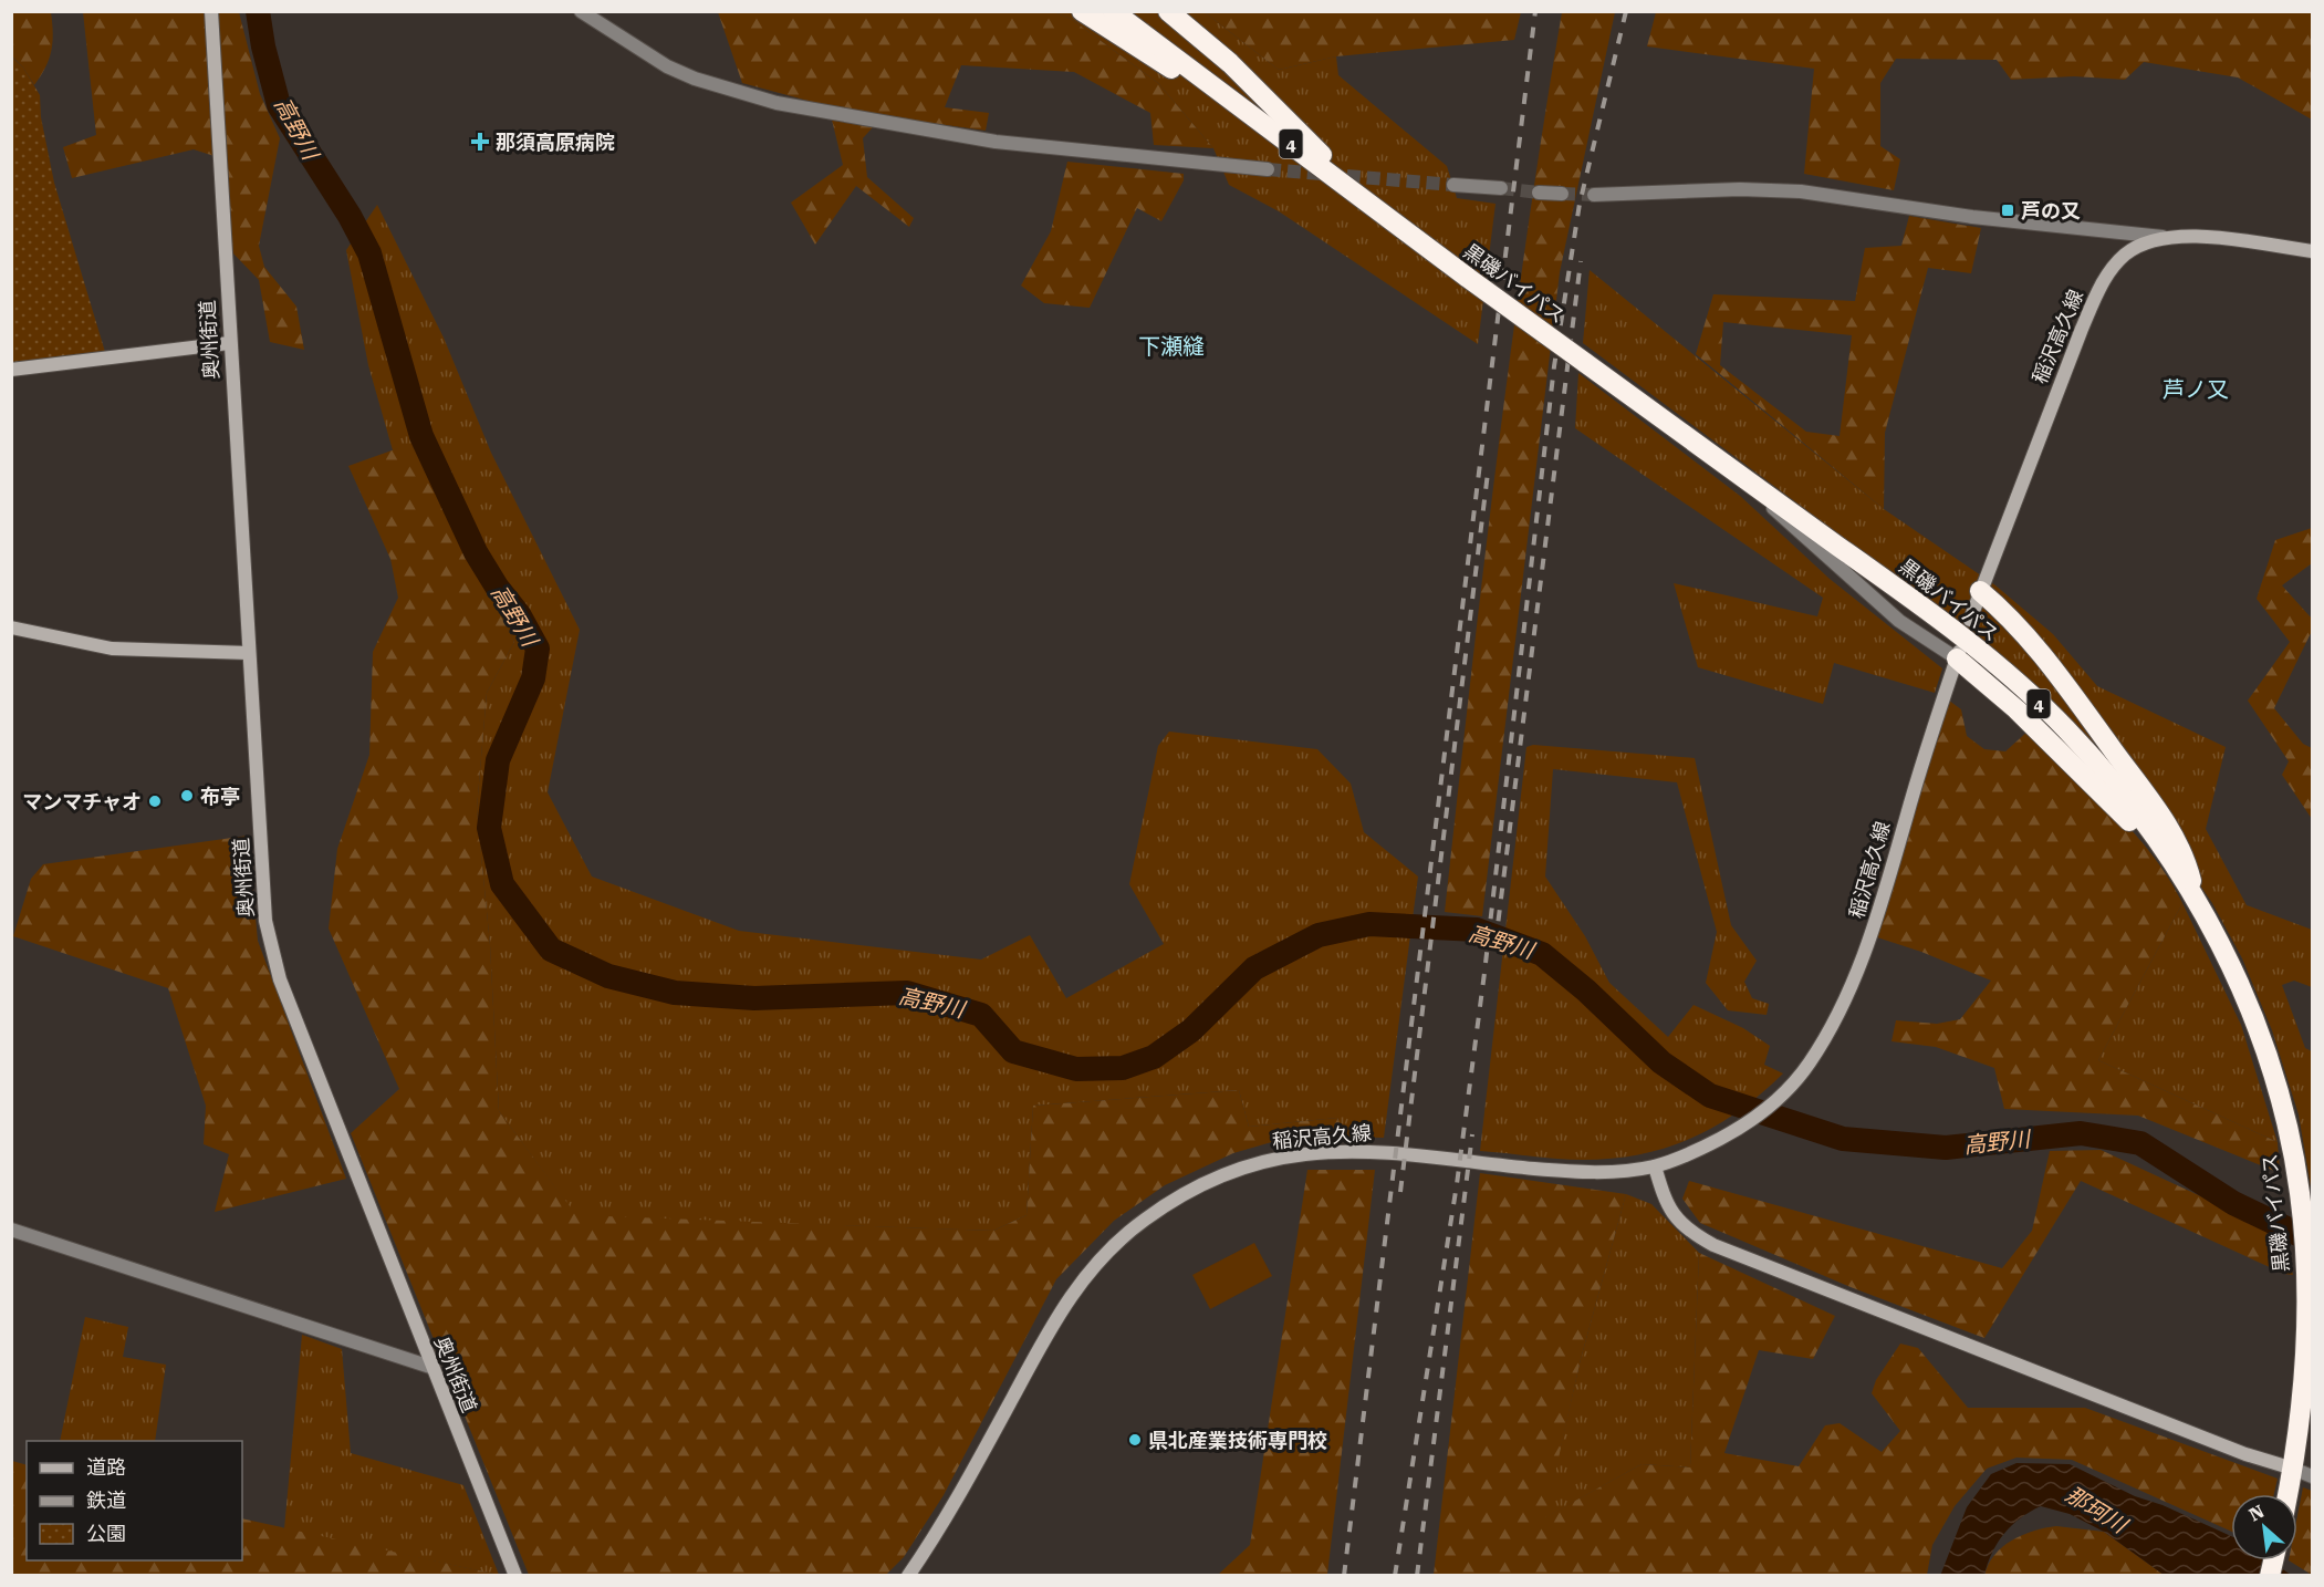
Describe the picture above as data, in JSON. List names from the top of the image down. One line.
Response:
{"streets":{"highway":["4","黒磯バイパス"],"main road":["稲沢高久線","奥州街道"]},"crossings":[["4","黒磯バイパス"],["4","稲沢高久線"]],"districts":["下瀬縫","芦ノ又"],"water":["高野川","那珂川"],"places":{"health":["那須高原病院"],"transit":["芦の又"],"other":["布亭","マンマチャオ","県北産業技術専門校"]},"legend":["道路","鉄道","公園"],"north":"top left"}
